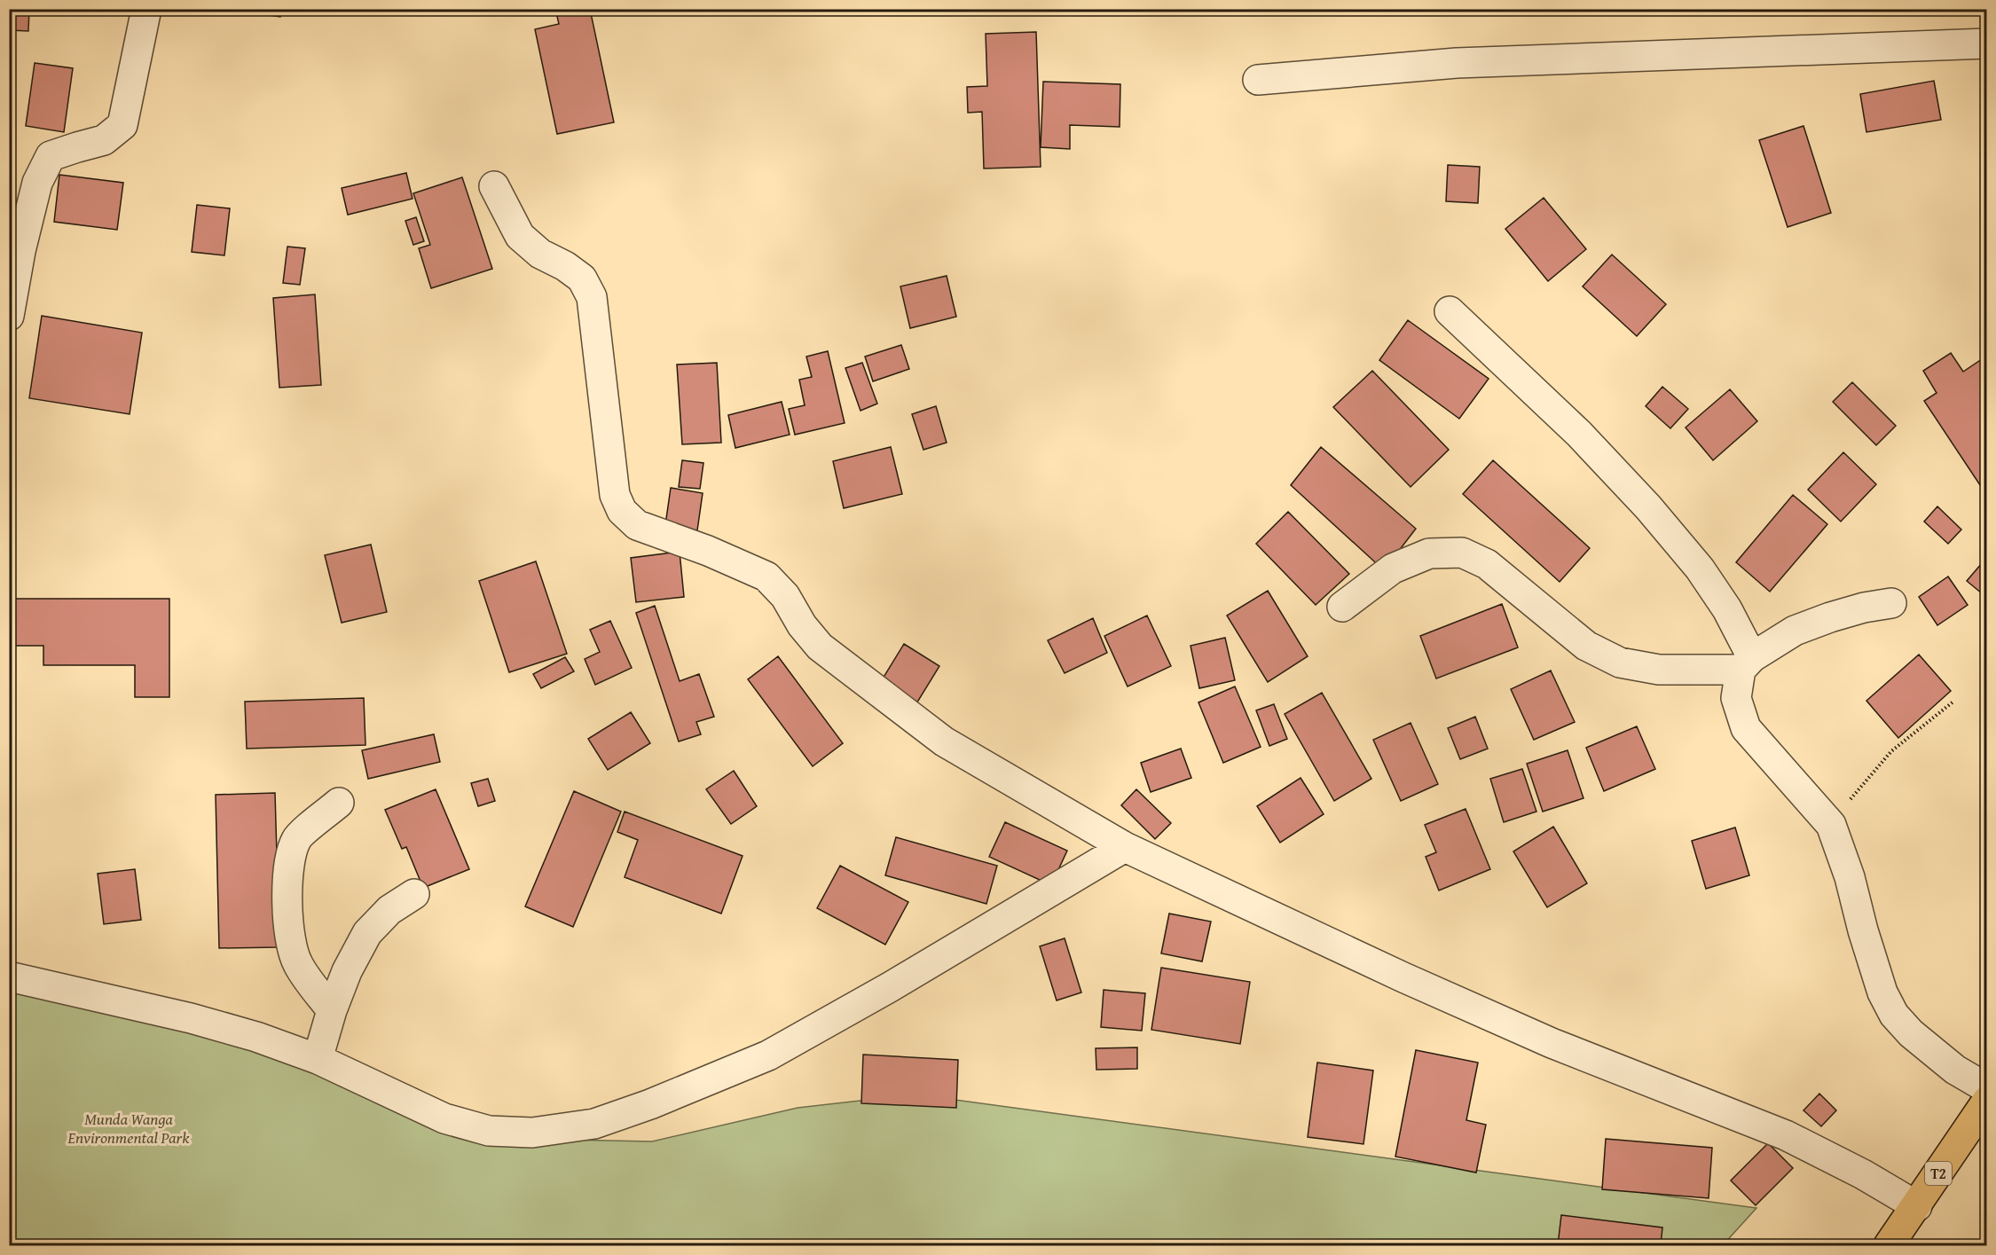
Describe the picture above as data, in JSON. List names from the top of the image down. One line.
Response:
{"streets":{"highway":["T2"]},"parks":["Munda Wanga Environmental Park"]}
